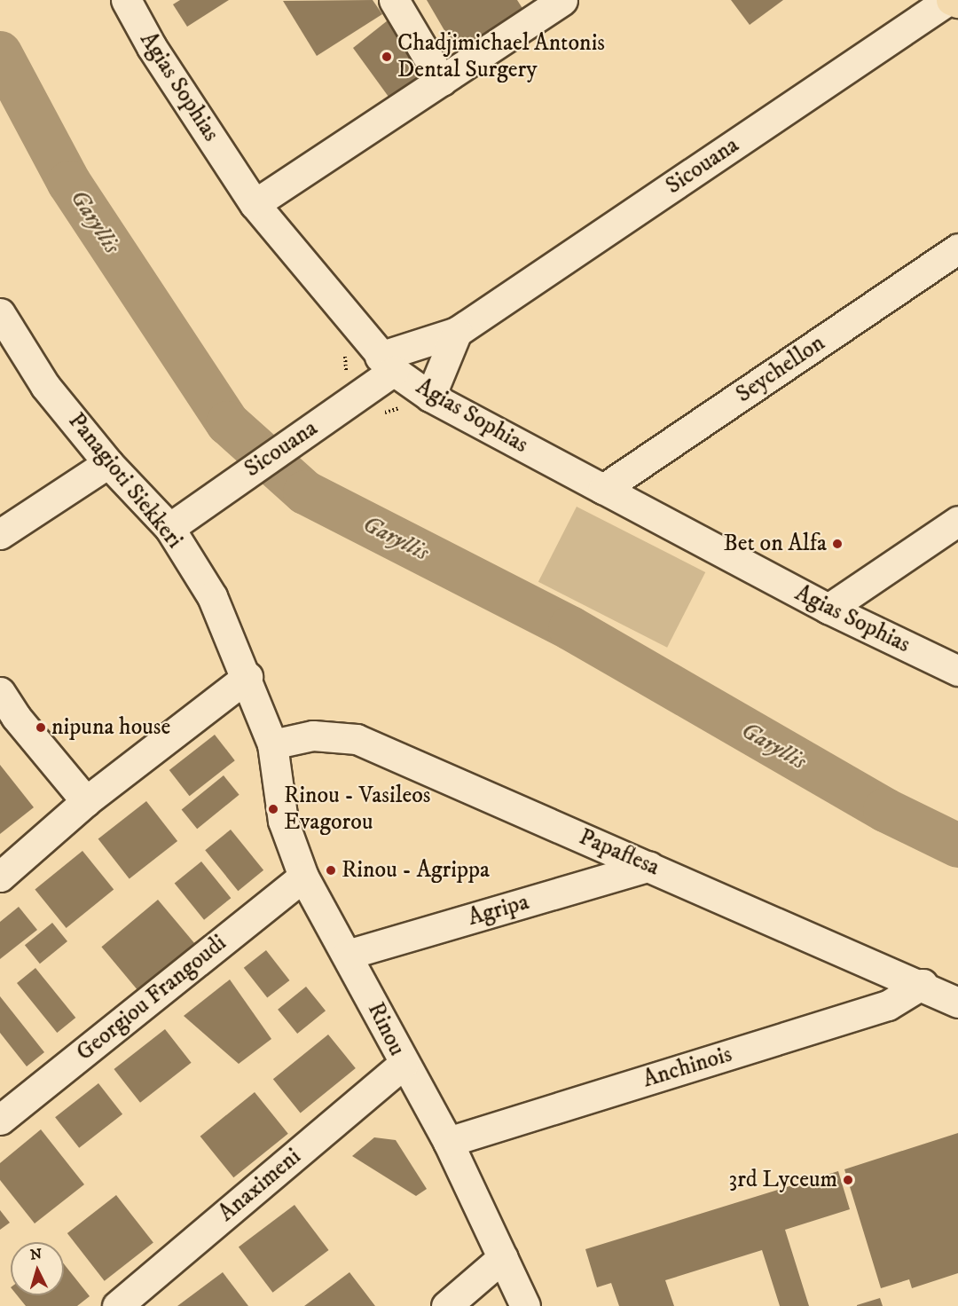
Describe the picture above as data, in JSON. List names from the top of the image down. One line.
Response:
{"streets":{"street":["Agias Sophias","Sicouana","Seychellon","Panagioti Siekkeri","Papaflesa","Agripa","Georgiou Frangoudi","Rinou","Anchinois","Anaximeni"]},"crossings":[["Agias Sophias","Sicouana"],["Agias Sophias","Seychellon"],["Sicouana","Panagioti Siekkeri"],["Panagioti Siekkeri","Papaflesa"],["Panagioti Siekkeri","Rinou"],["Papaflesa","Agripa"],["Papaflesa","Rinou"],["Papaflesa","Anchinois"],["Agripa","Rinou"],["Georgiou Frangoudi","Rinou"],["Rinou","Anchinois"],["Rinou","Anaximeni"]],"water":["Garyllis"],"places":["Chadjimichael Antonis Dental Surgery","Bet on Alfa","nipuna house","Rinou - Vasileos Evagorou","Rinou - Agrippa","3rd Lyceum"],"north":"top"}
